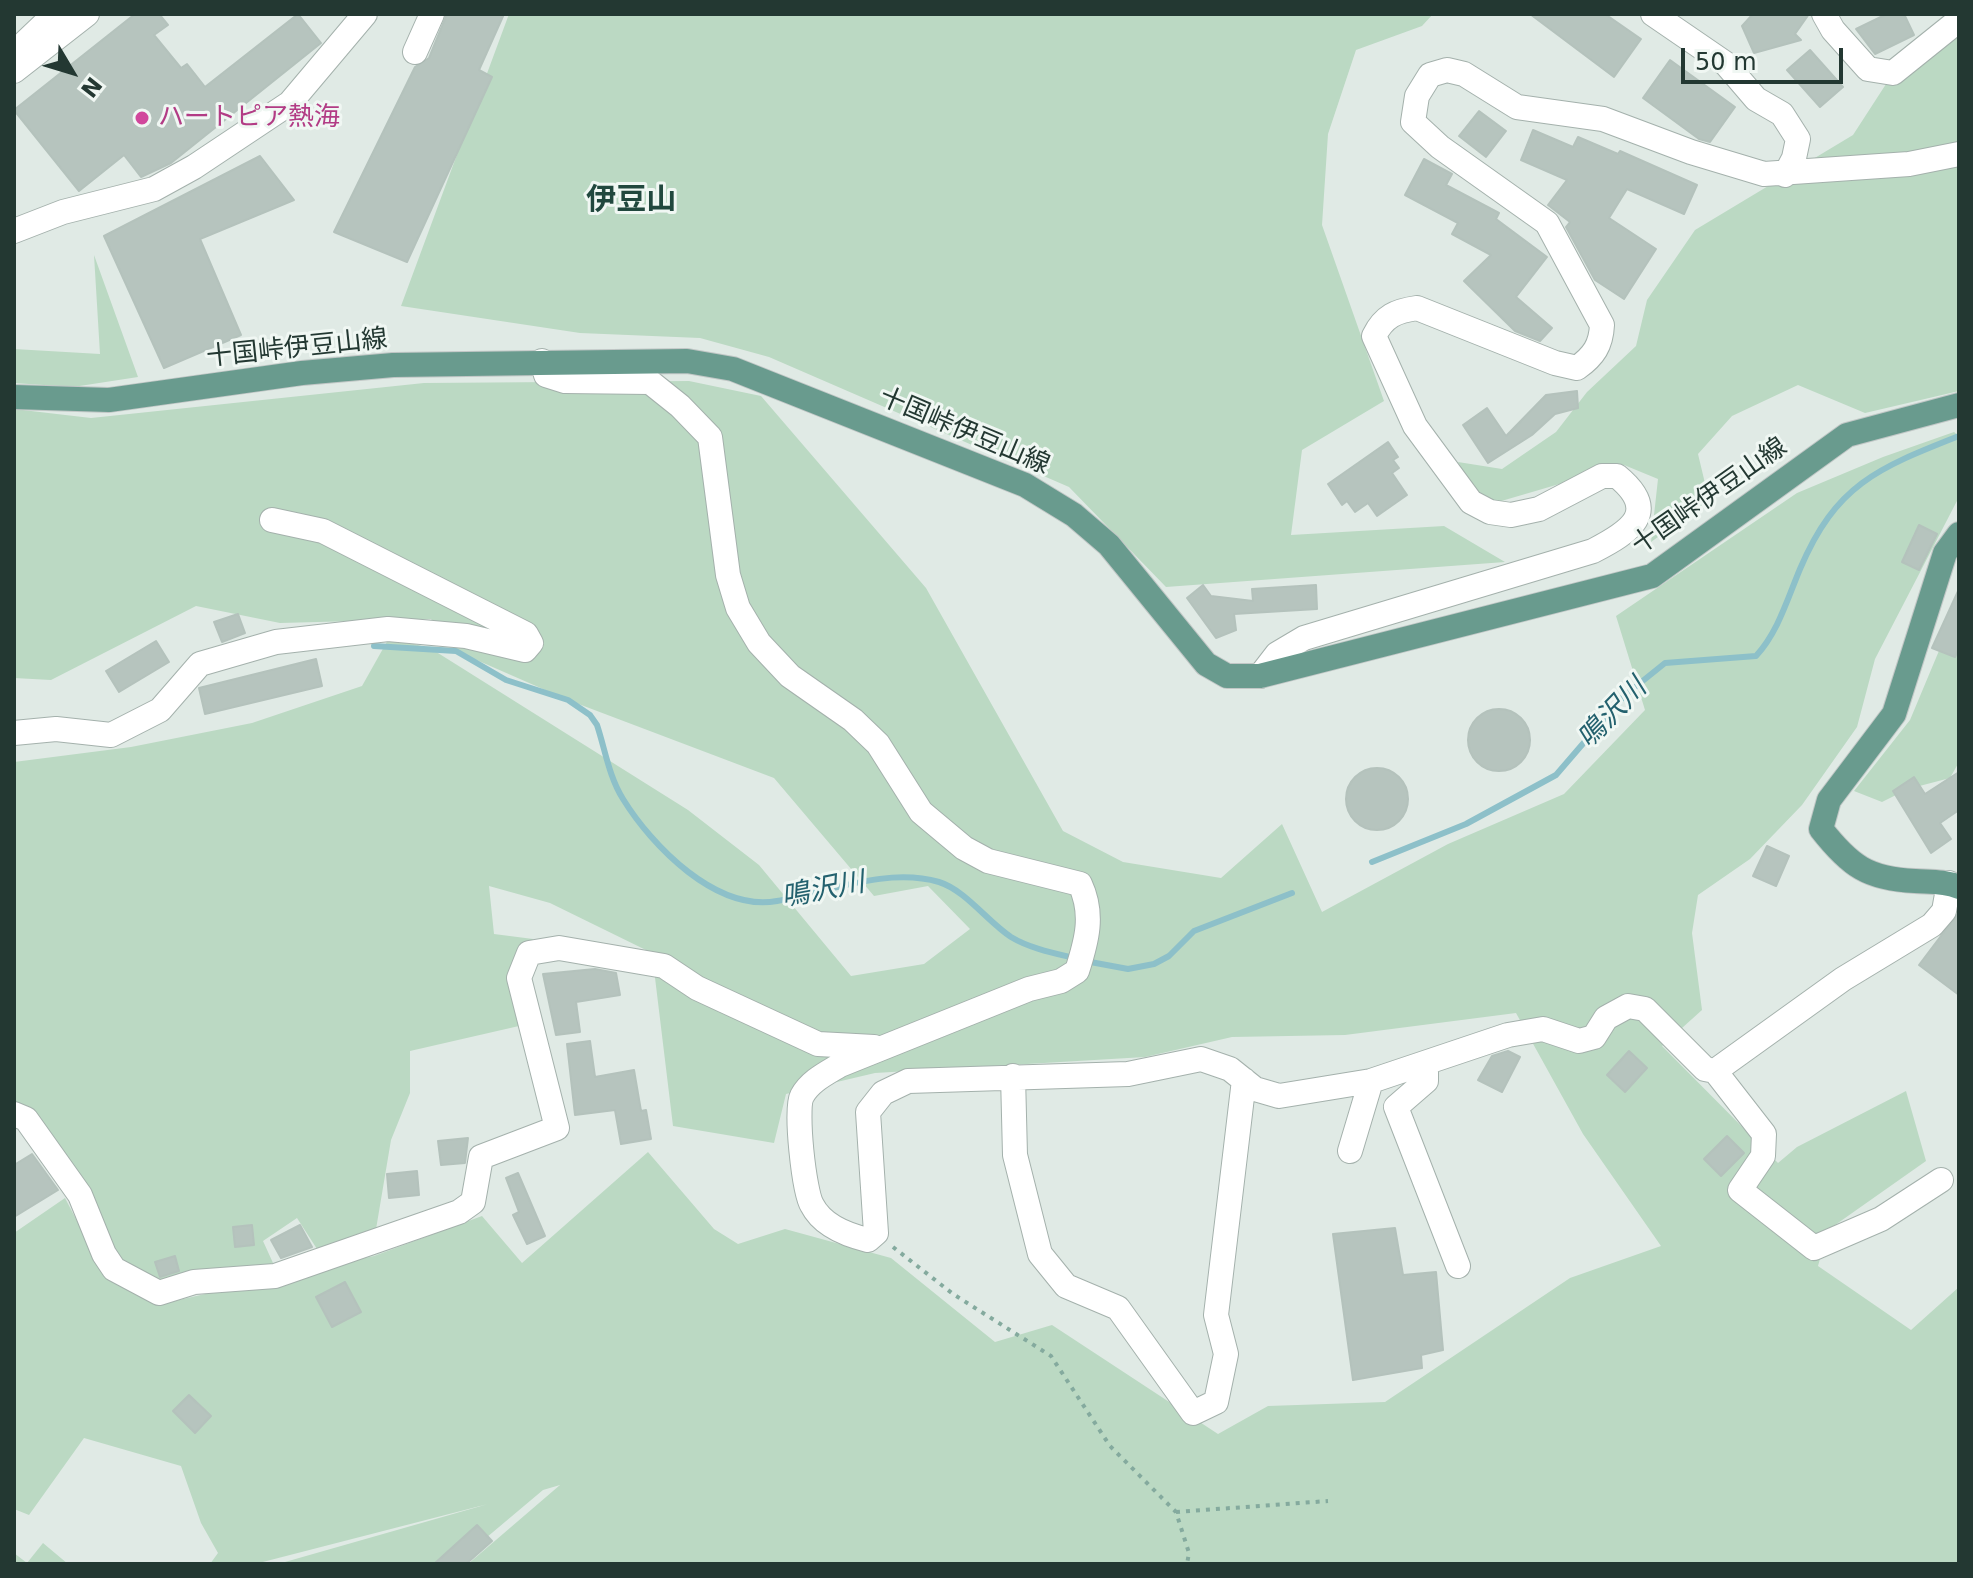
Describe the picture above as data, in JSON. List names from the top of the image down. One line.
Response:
{"streets":{"main road":["十国峠伊豆山線"]},"districts":["伊豆山"],"water":["鳴沢川"],"places":["ハートピア熱海"],"scale_bar":"50 m","north":"bottom right"}
